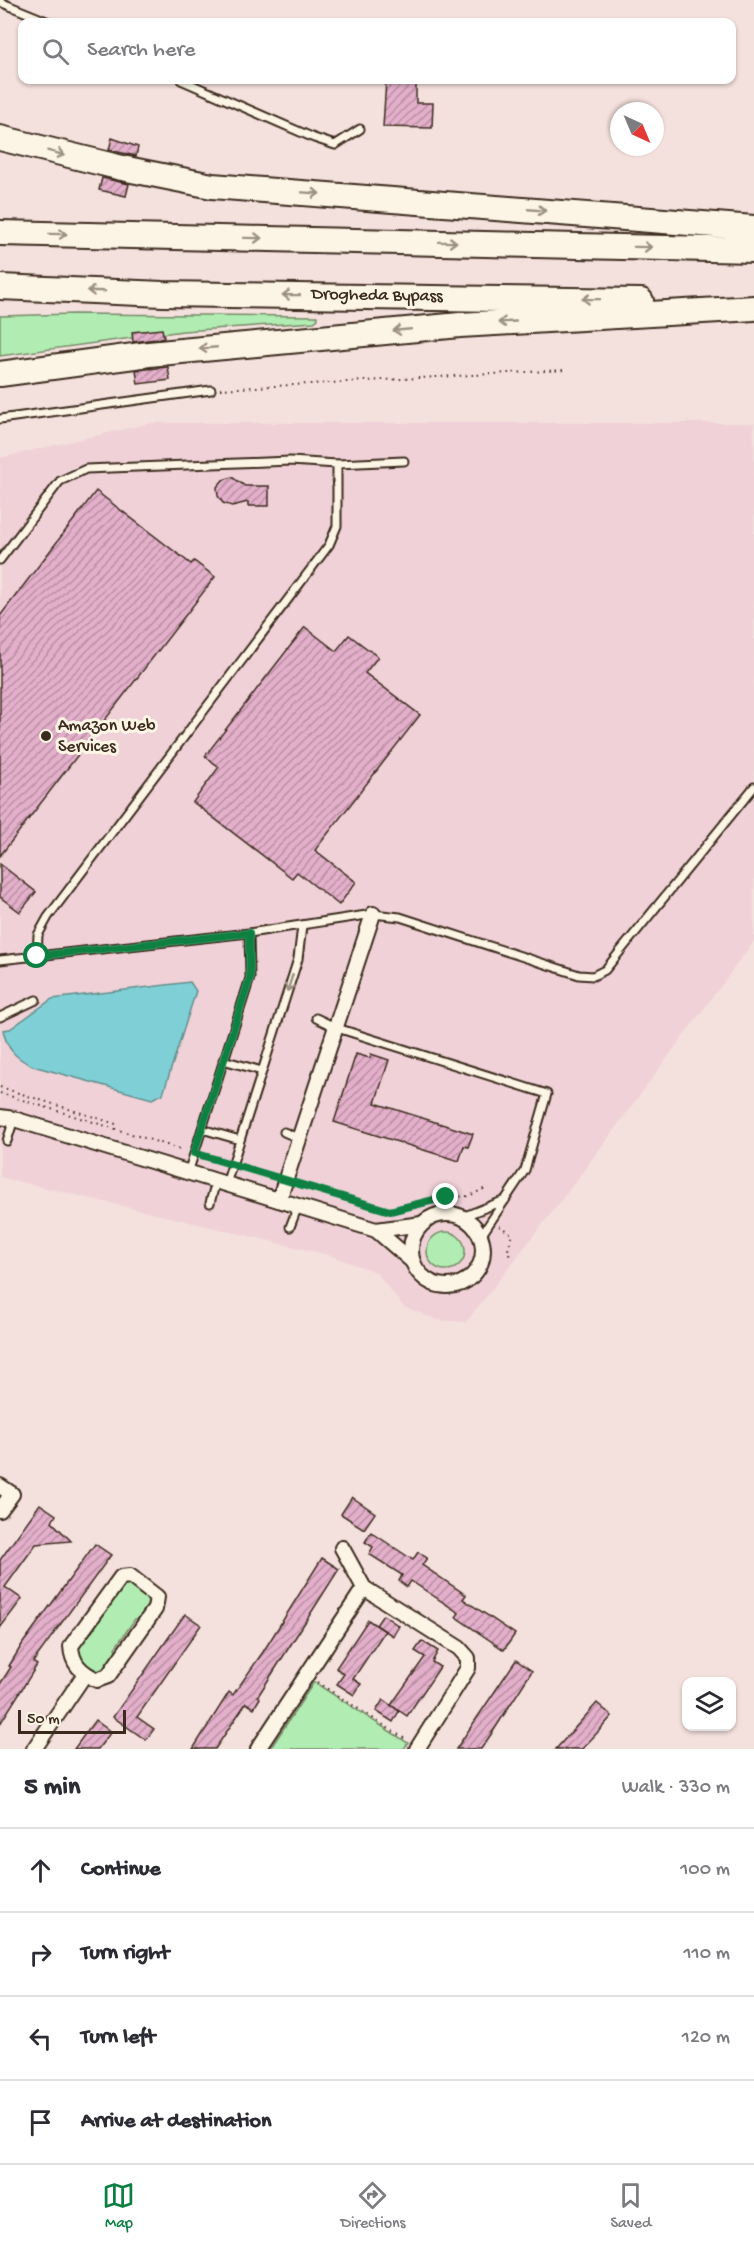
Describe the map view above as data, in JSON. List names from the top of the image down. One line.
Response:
{"streets":{"highway":["Drogheda Bypass"]},"places":["Amazon Web Services"],"scale_bar":"50 m","north":"bottom right","page":{"search":"Search here","scale":"50 m","heading":["5 min","Walk · 330 m"],"list":[["Continue","100 m"],["Turn right","110 m"],["Turn left","120 m"],"Arrive at destination"],"nav":["Map","Directions","Saved"]}}
